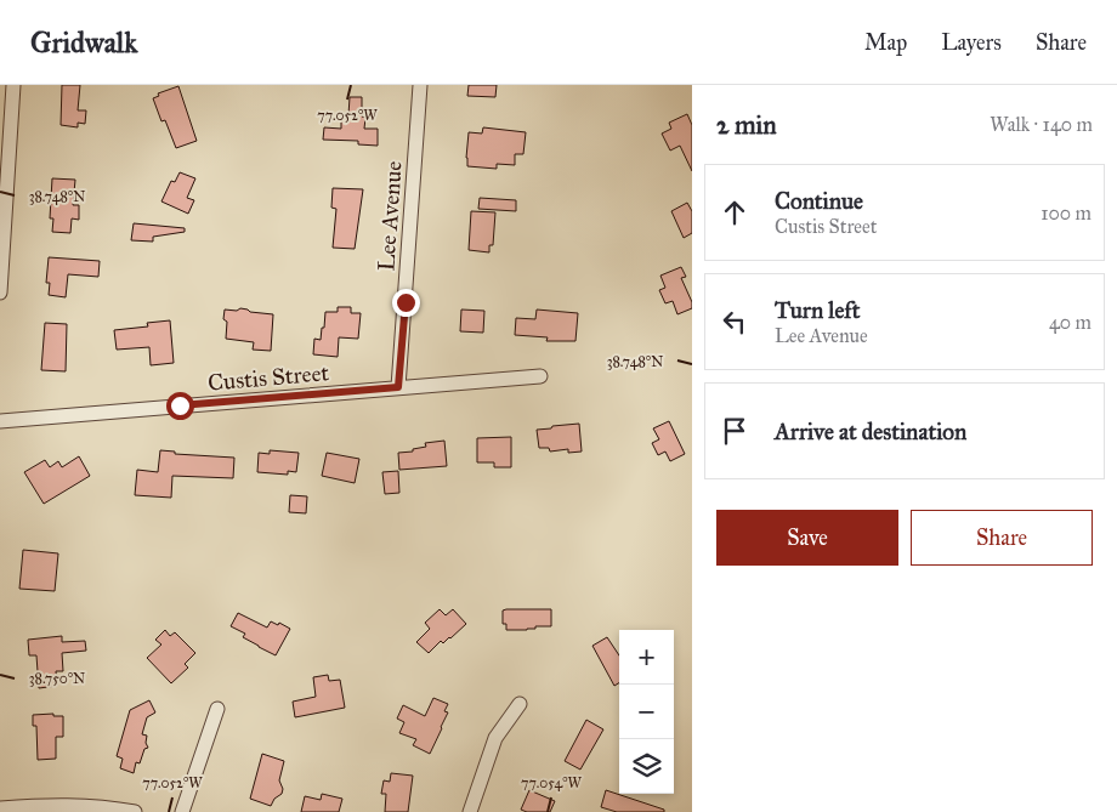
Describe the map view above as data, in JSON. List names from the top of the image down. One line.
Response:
{"streets":{"street":["Lee Avenue","Custis Street"]},"crossings":[["Lee Avenue","Custis Street"]],"page":{"header":"Gridwalk","nav":["Map","Layers","Share"],"heading":["2 min","Walk · 140 m"],"list":[["Continue","Custis Street","100 m"],["Turn left","Lee Avenue","40 m"],"Arrive at destination"],"buttons":["Save","Share"],"map_buttons":["+","−"]},"coordinates":["77.052°W","38.748°N","38.750°N","77.054°W"]}
